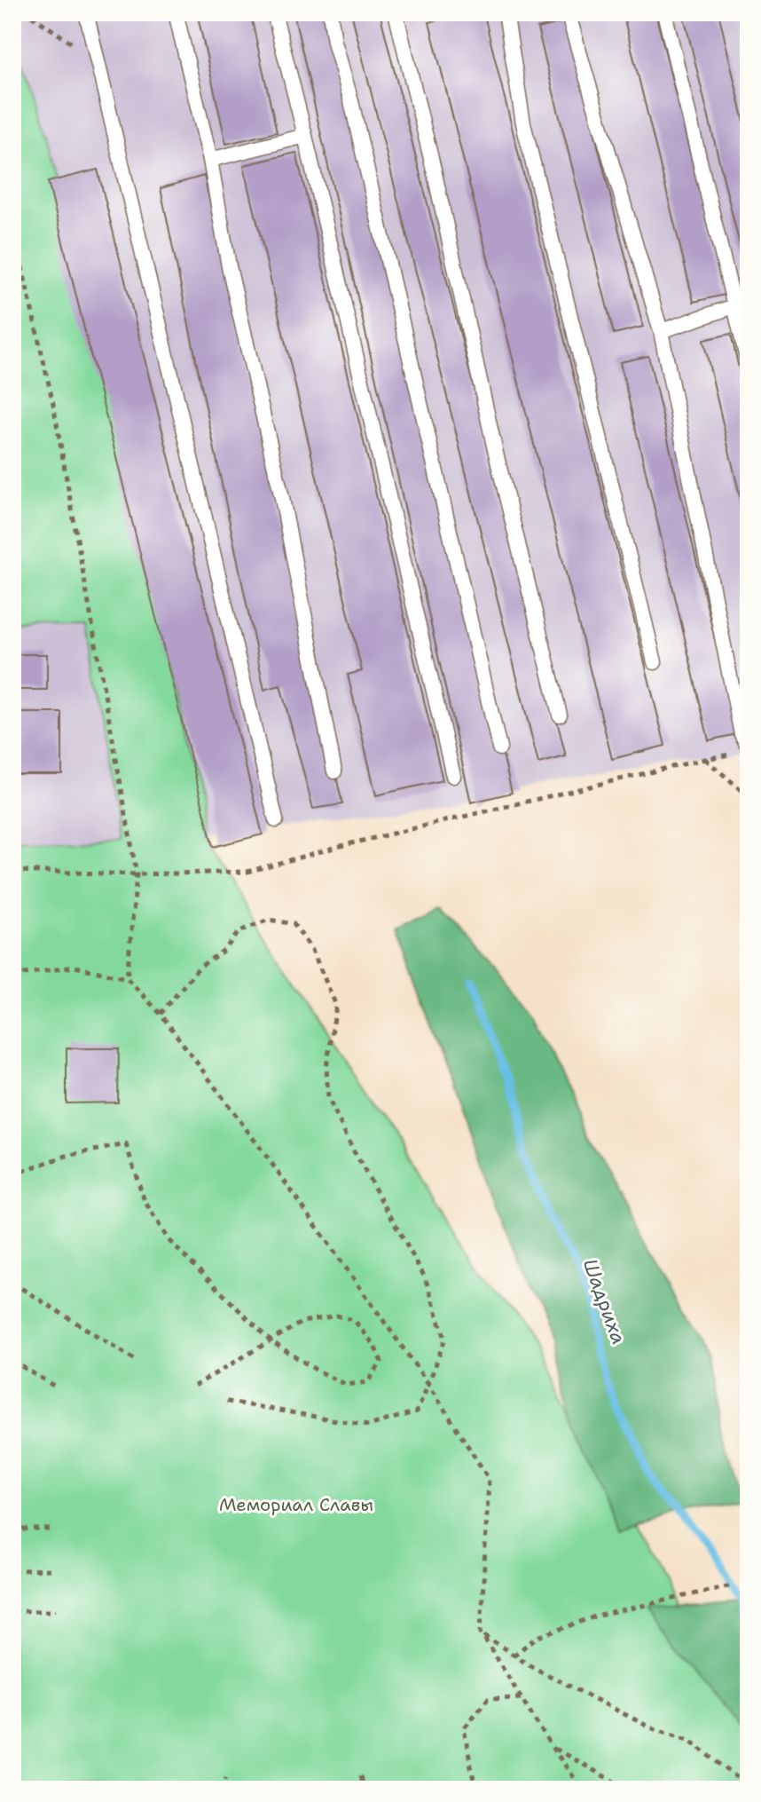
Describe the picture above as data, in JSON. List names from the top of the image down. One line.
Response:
{"water":["Шадриха"],"parks":["Мемориал Славы"]}
